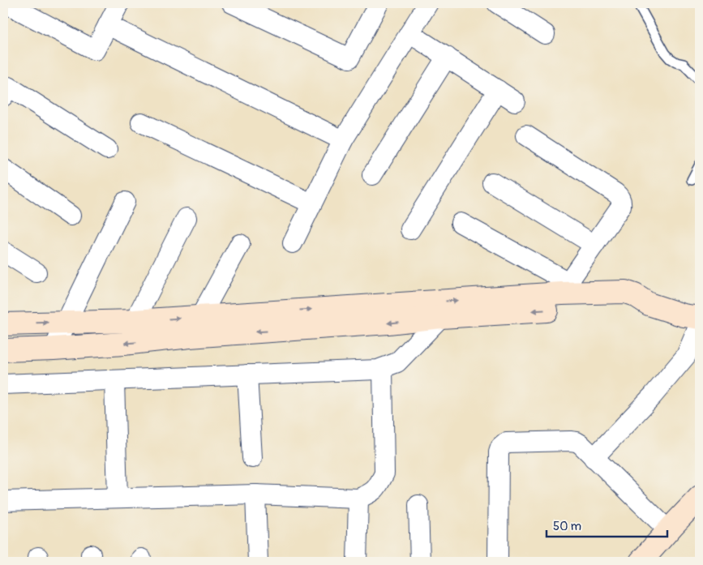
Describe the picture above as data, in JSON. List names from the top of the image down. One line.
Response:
{"scale_bar":"50 m"}
